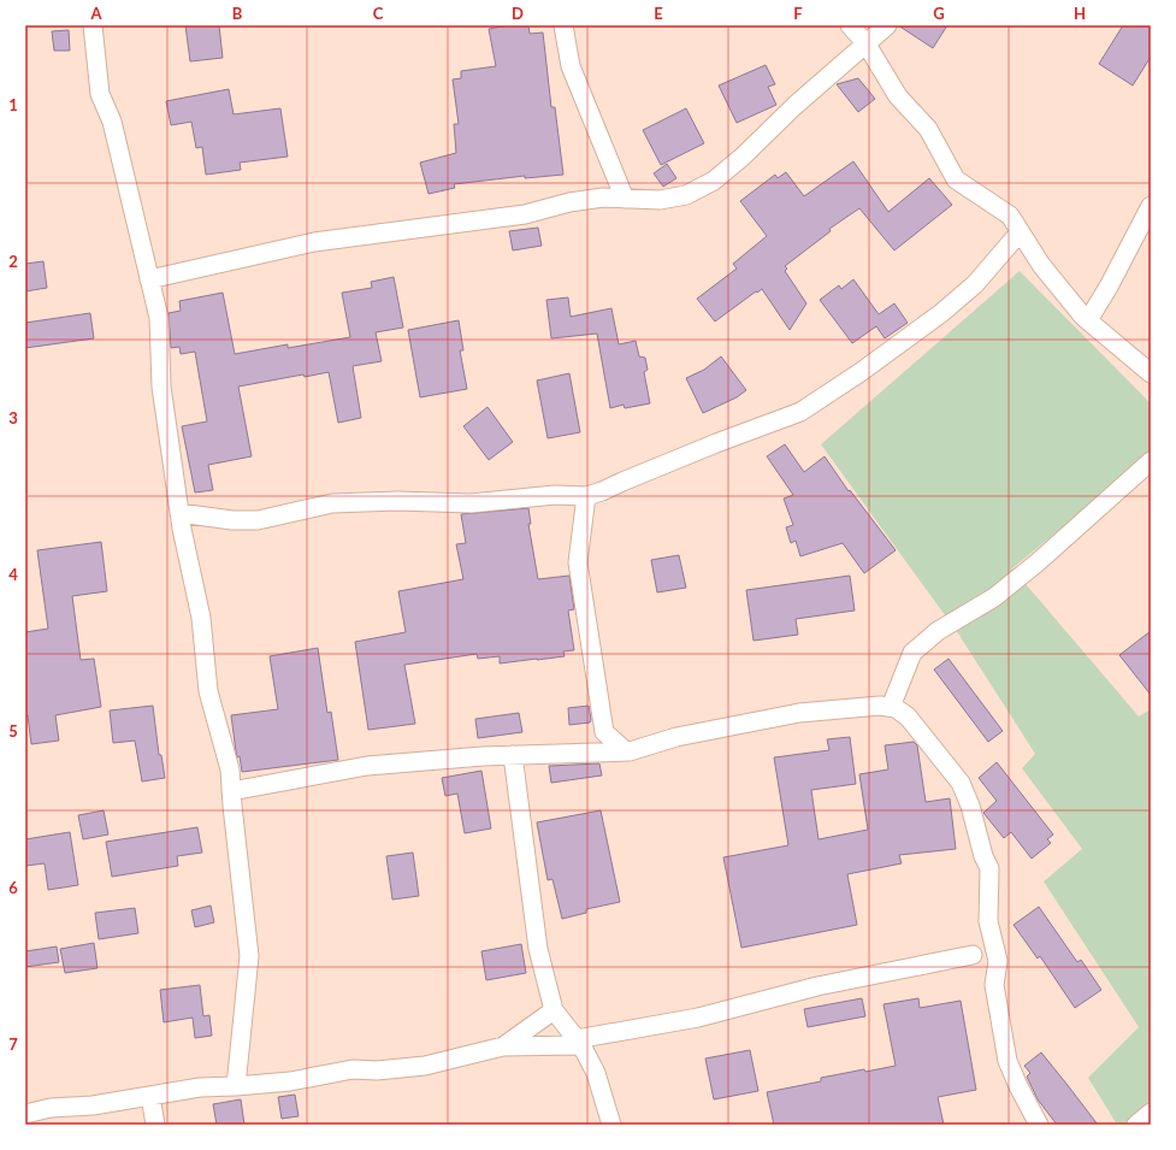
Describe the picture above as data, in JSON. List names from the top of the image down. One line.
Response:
{"grid":{"columns":["A","B","C","D","E","F","G","H"],"rows":["1","2","3","4","5","6","7"]}}
